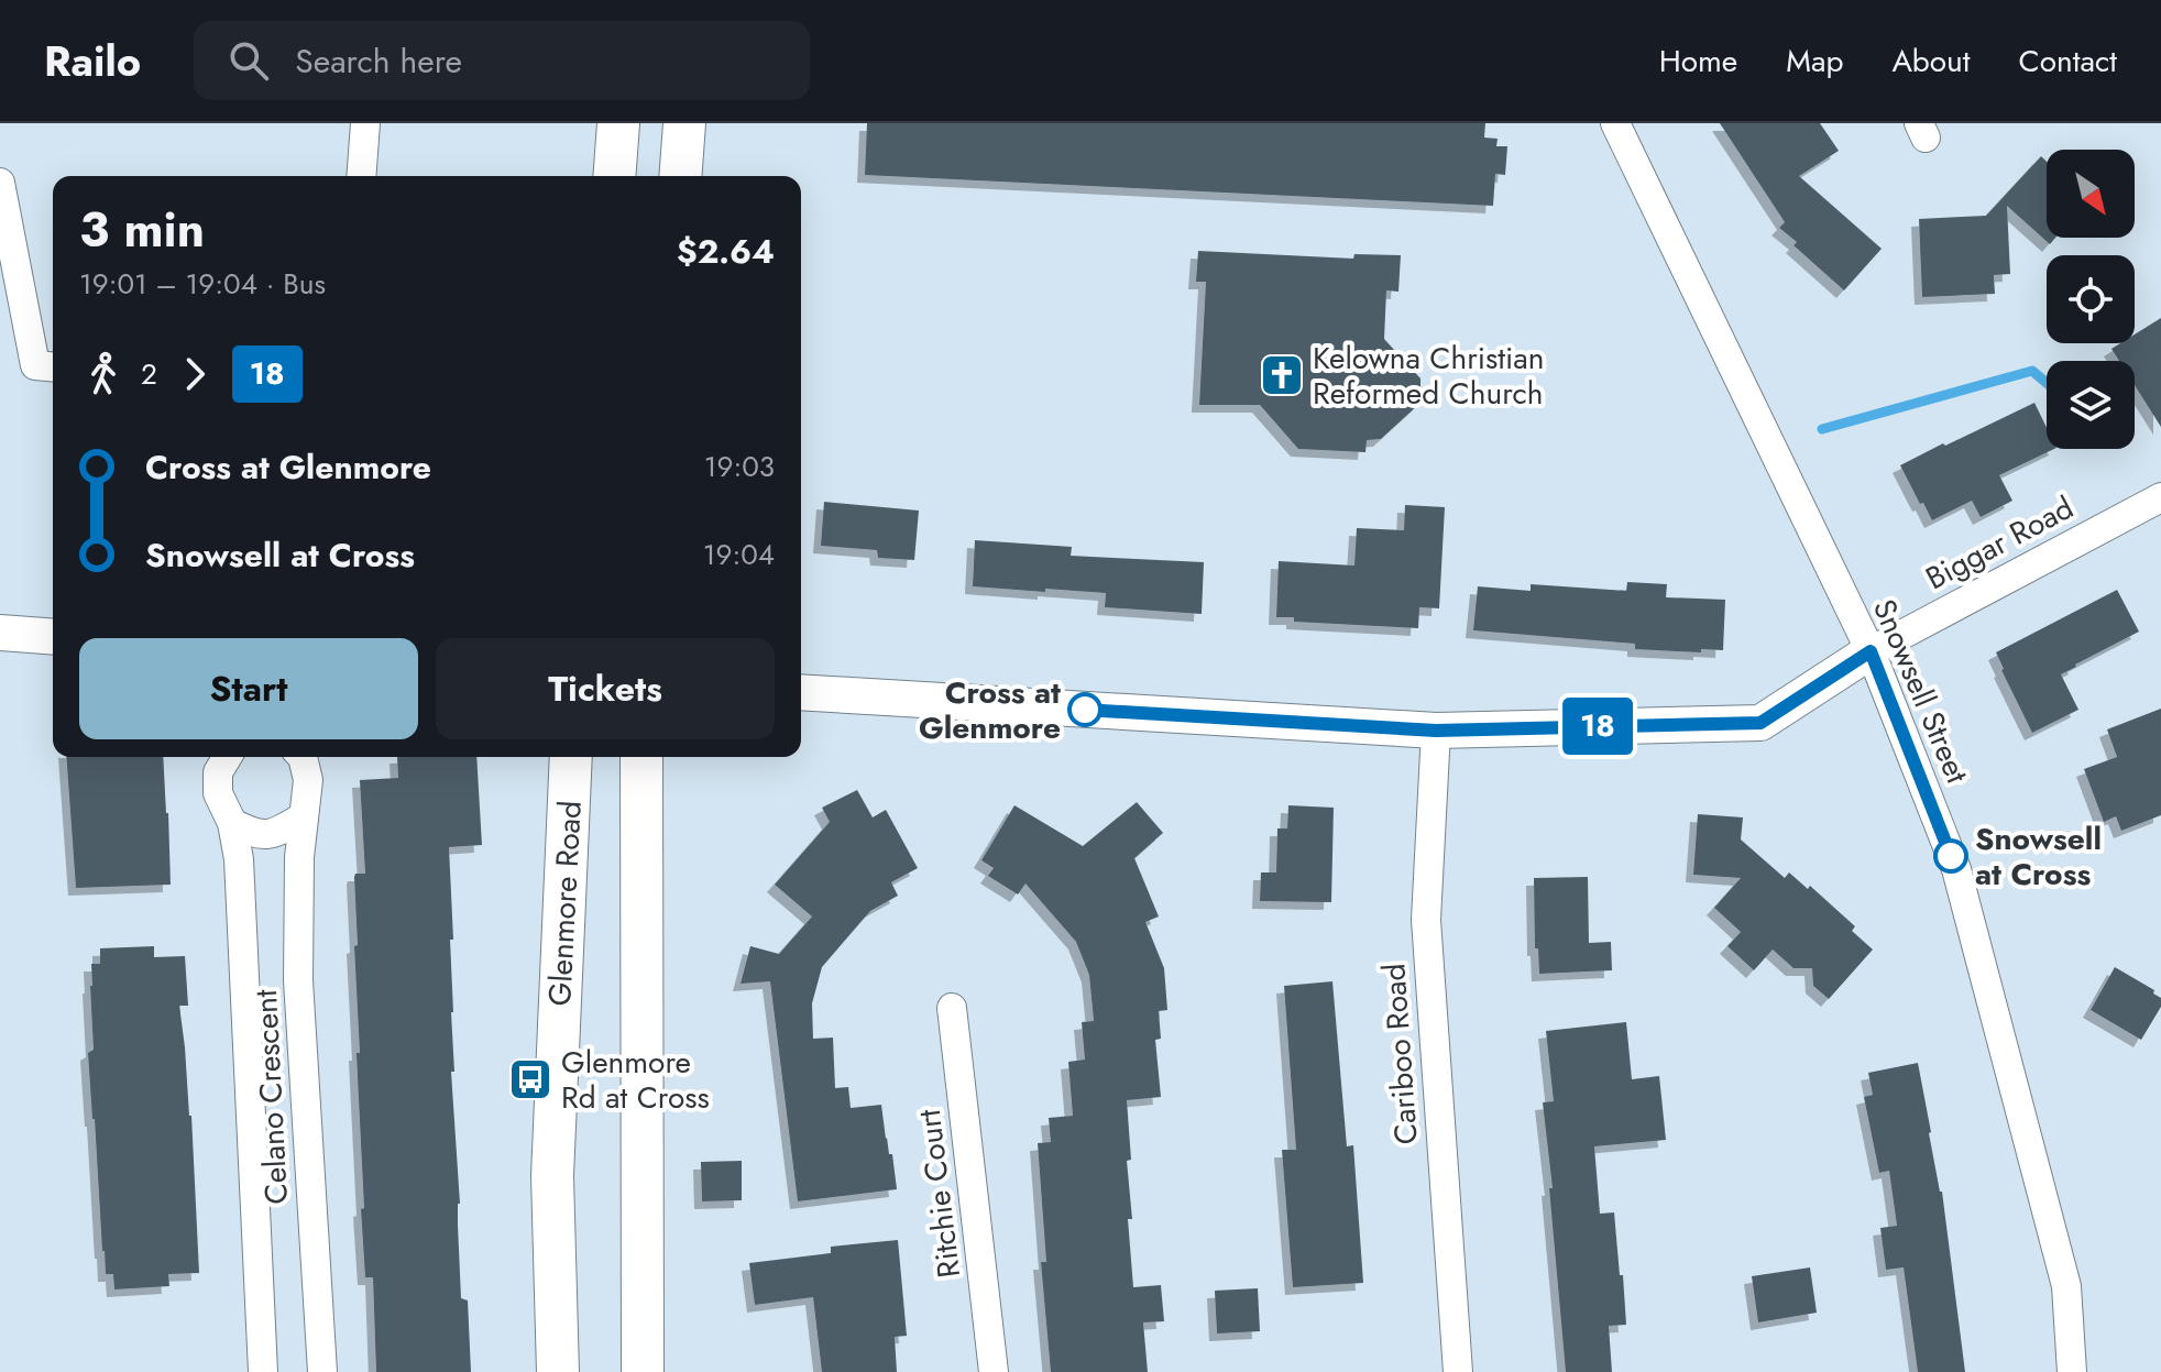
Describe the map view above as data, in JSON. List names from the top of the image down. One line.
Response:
{"streets":{"main road":["Glenmore Road"],"street":["Biggar Road","Snowsell Street","Cariboo Road","Celano Crescent","Ritchie Court"]},"crossings":[["Biggar Road","Snowsell Street"]],"places":{"church":["Kelowna Christian Reformed Church"],"other":["Cross at Glenmore","Snowsell at Cross"],"bus stop":["Glenmore Rd at Cross"]},"lines":["bus line 18"],"north":"bottom right","page":{"header":"Railo","search":"Search here","nav":["Home","Map","About","Contact"],"on_map":"18","heading":["3 min","19:01 – 19:04 · Bus","$2.64"],"legs":["2","18"],"list":[{"name":"Cross at Glenmore","value":"19:03"},{"name":"Snowsell at Cross","value":"19:04"}],"buttons":["Start","Tickets"]}}
